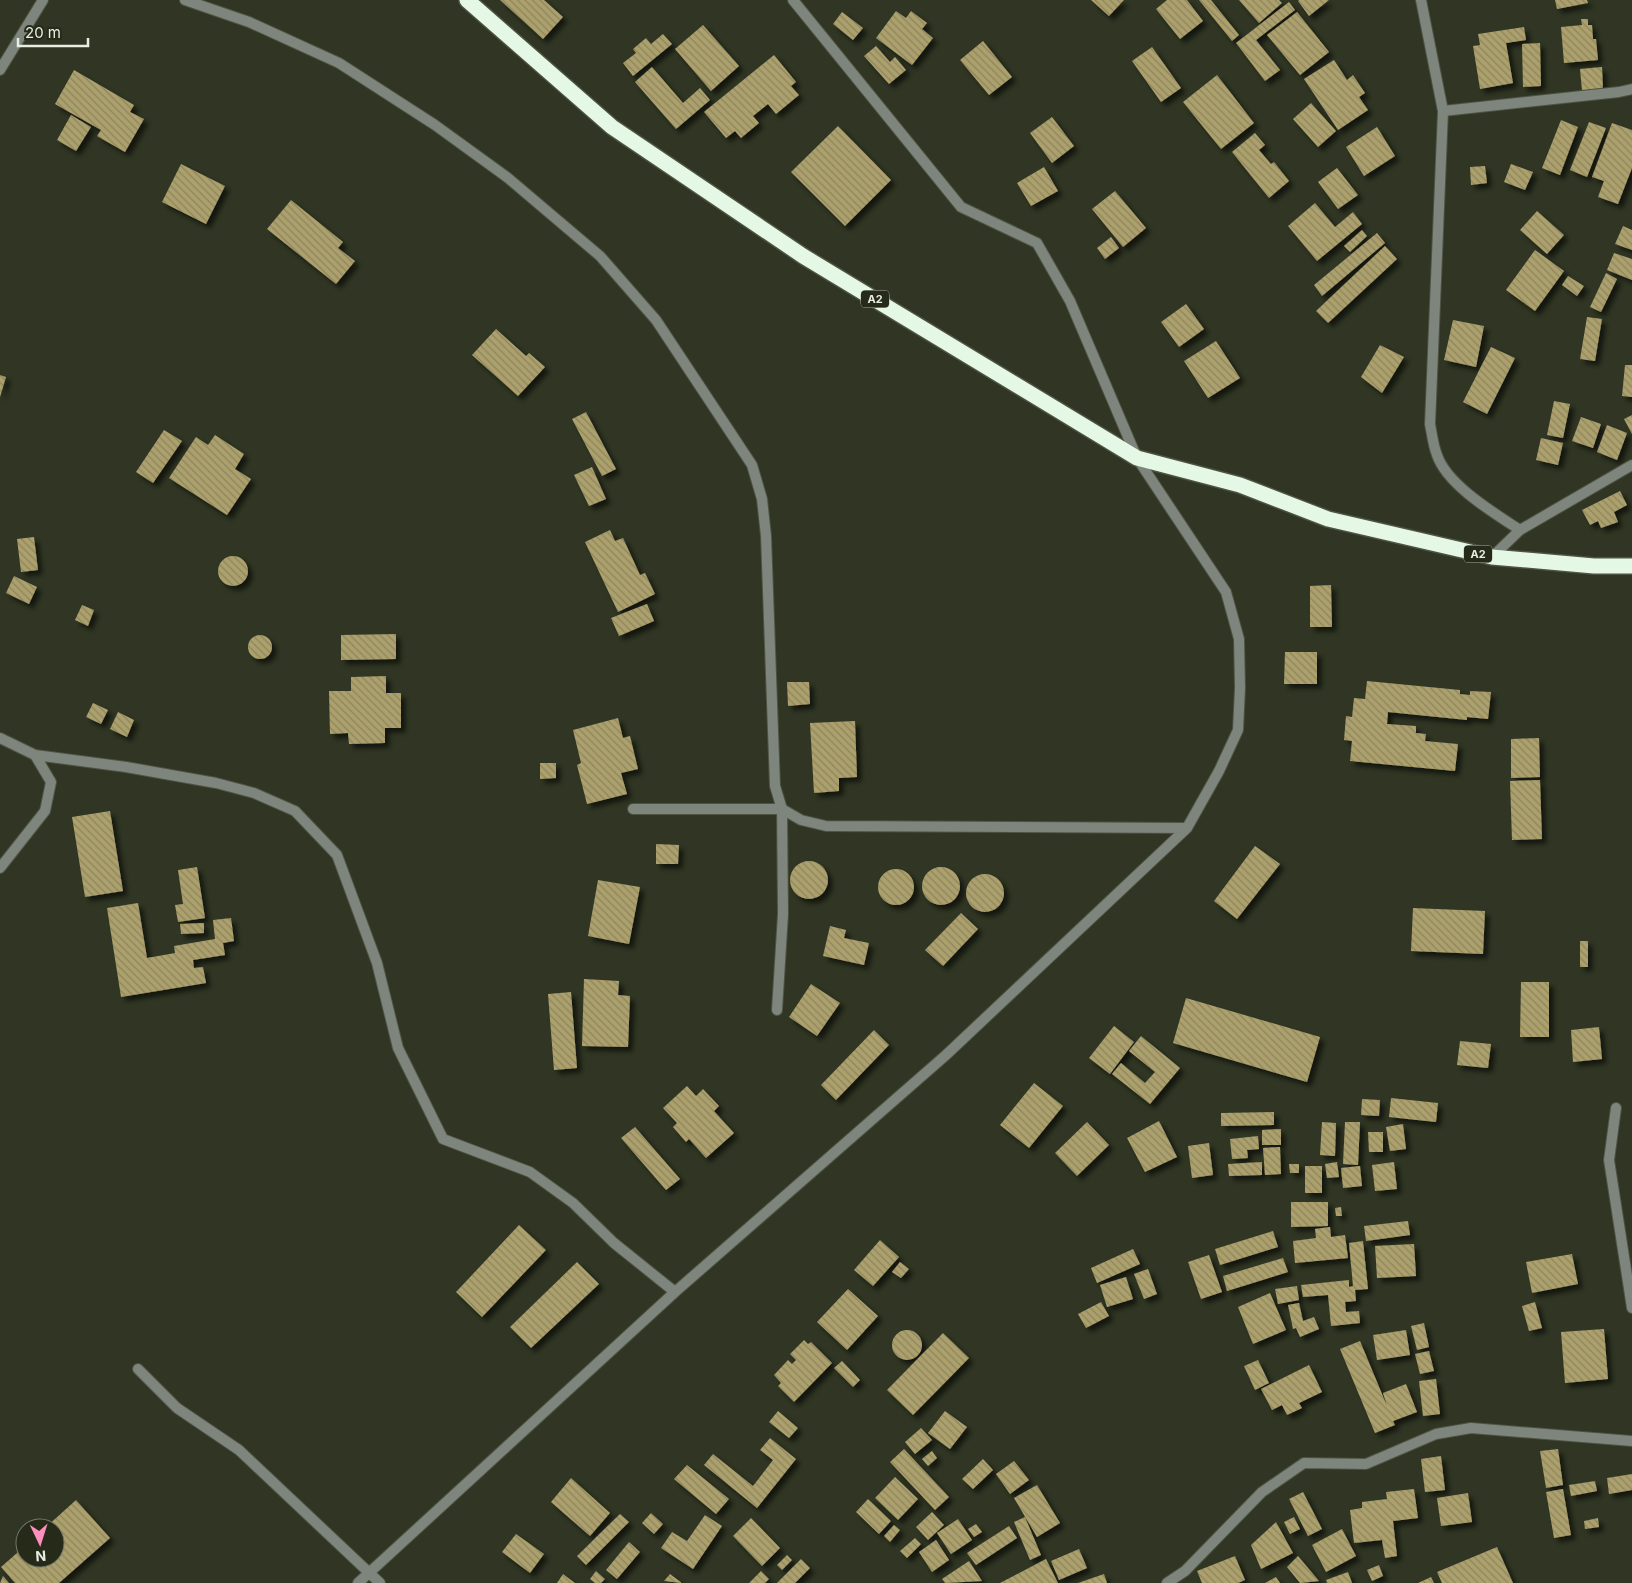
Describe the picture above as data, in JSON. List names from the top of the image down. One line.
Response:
{"streets":{"highway":["A2"]},"scale_bar":"20 m","north":"bottom"}
